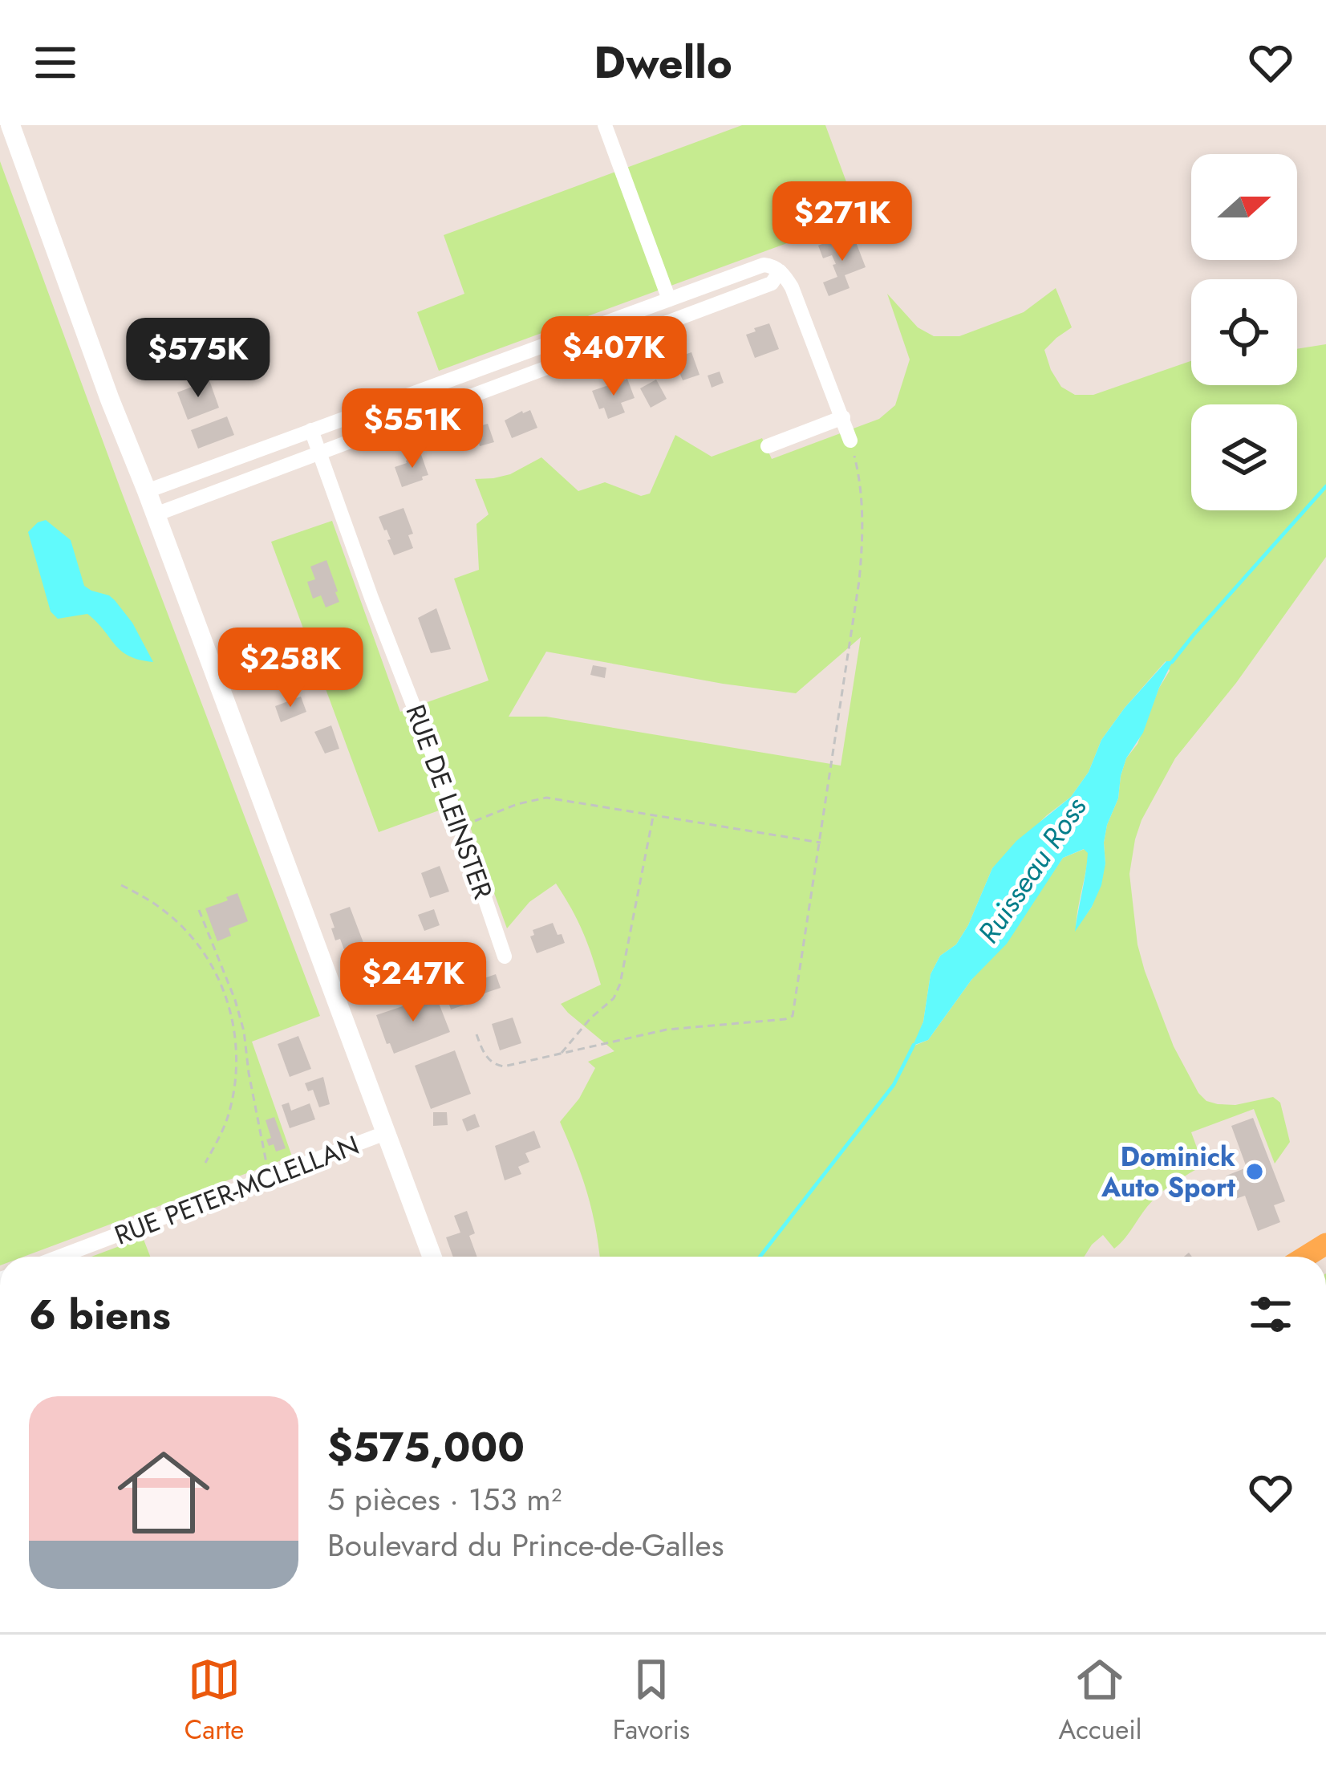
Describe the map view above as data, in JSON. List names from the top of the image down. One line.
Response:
{"streets":{"street":["RUE DE LEINSTER","RUE PETER-MCLELLAN"]},"water":["Ruisseau Ross"],"places":["Dominick Auto Sport"],"north":"right","page":{"header":"Dwello","price":["$271K","$407K","$575K","$551K","$258K","$247K"],"heading":"6 biens","list":[{"name":"$575,000","note":"5 pièces · 153 m² · Boulevard du Prince-de-Galles"}],"tabs":["Carte","Favoris","Accueil"]}}
